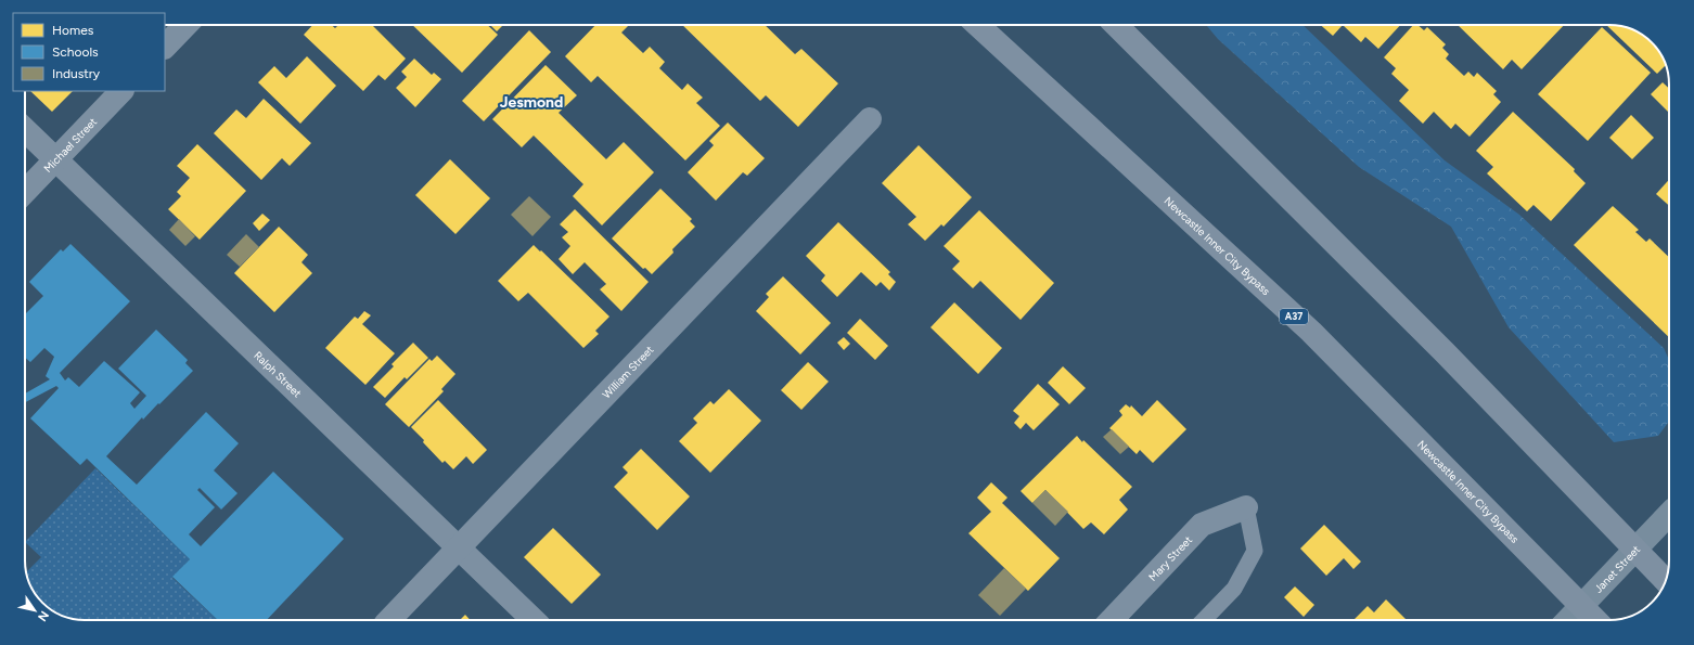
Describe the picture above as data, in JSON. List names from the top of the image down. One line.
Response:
{"streets":{"highway":["Newcastle Inner City Bypass","A37"],"street":["Michael Street","William Street","Ralph Street","Mary Street","Janet Street"]},"crossings":[["Michael Street","Ralph Street"],["William Street","Ralph Street"]],"districts":["Jesmond"],"legend":["Homes","Schools","Industry"],"north":"bottom right"}
